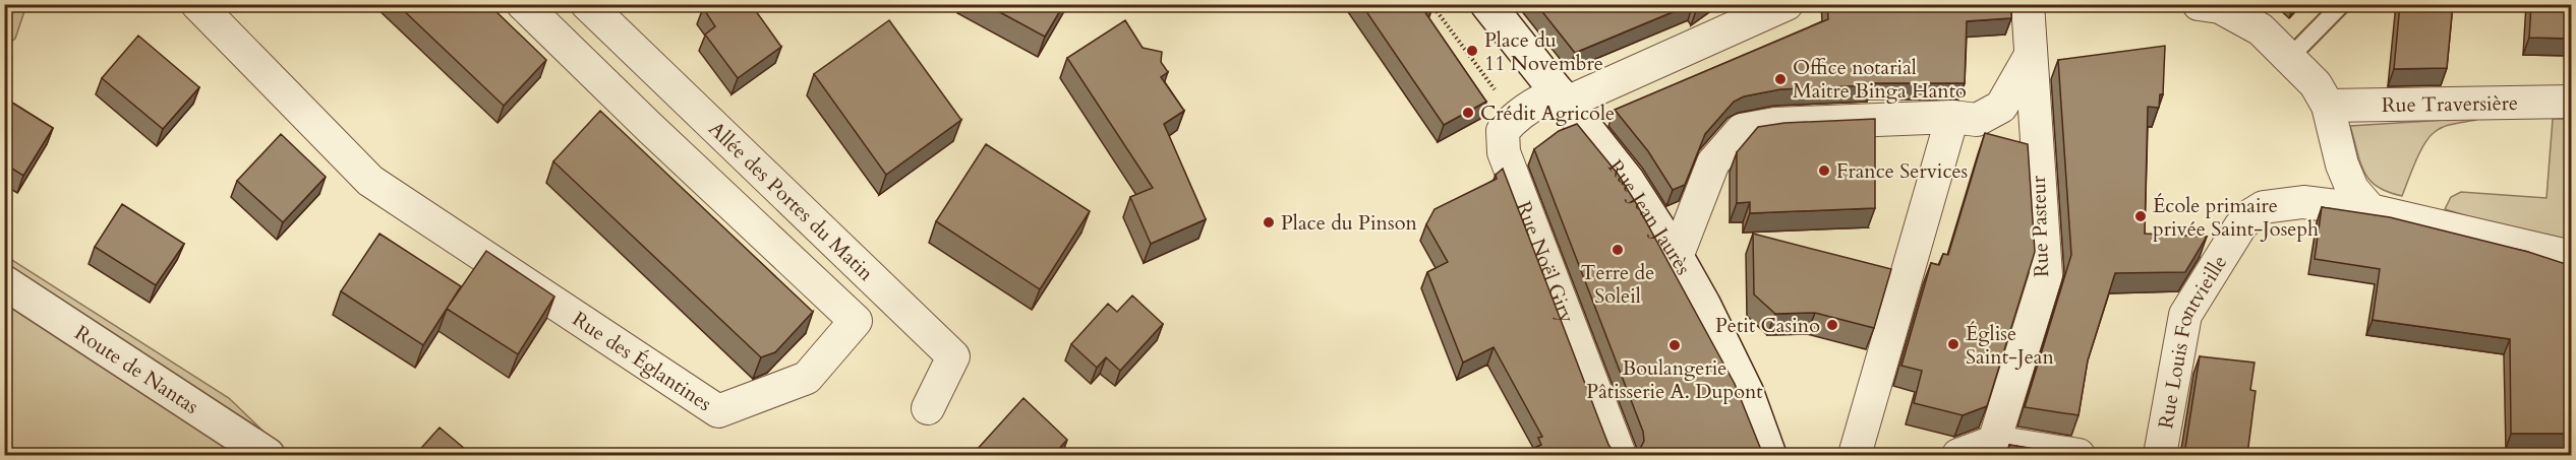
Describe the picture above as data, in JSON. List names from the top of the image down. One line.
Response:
{"streets":{"main road":["Rue Jean Jaurès","Route de Nantas"],"street":["Rue Traversière","Allée des Portes du Matin","Rue Pasteur","Rue Noël Giry","Rue Louis Fontvieille","Rue des Églantines"]},"crossings":[["Rue Jean Jaurès","Rue Noël Giry"]],"places":["Place du 11 Novembre","Office notarial Maitre Binga Hanto","Crédit Agricole","France Services","École primaire privée Saint-Joseph","Place du Pinson","Terre de Soleil","Petit Casino","Église Saint-Jean","Boulangerie Pâtisserie A. Dupont"]}
